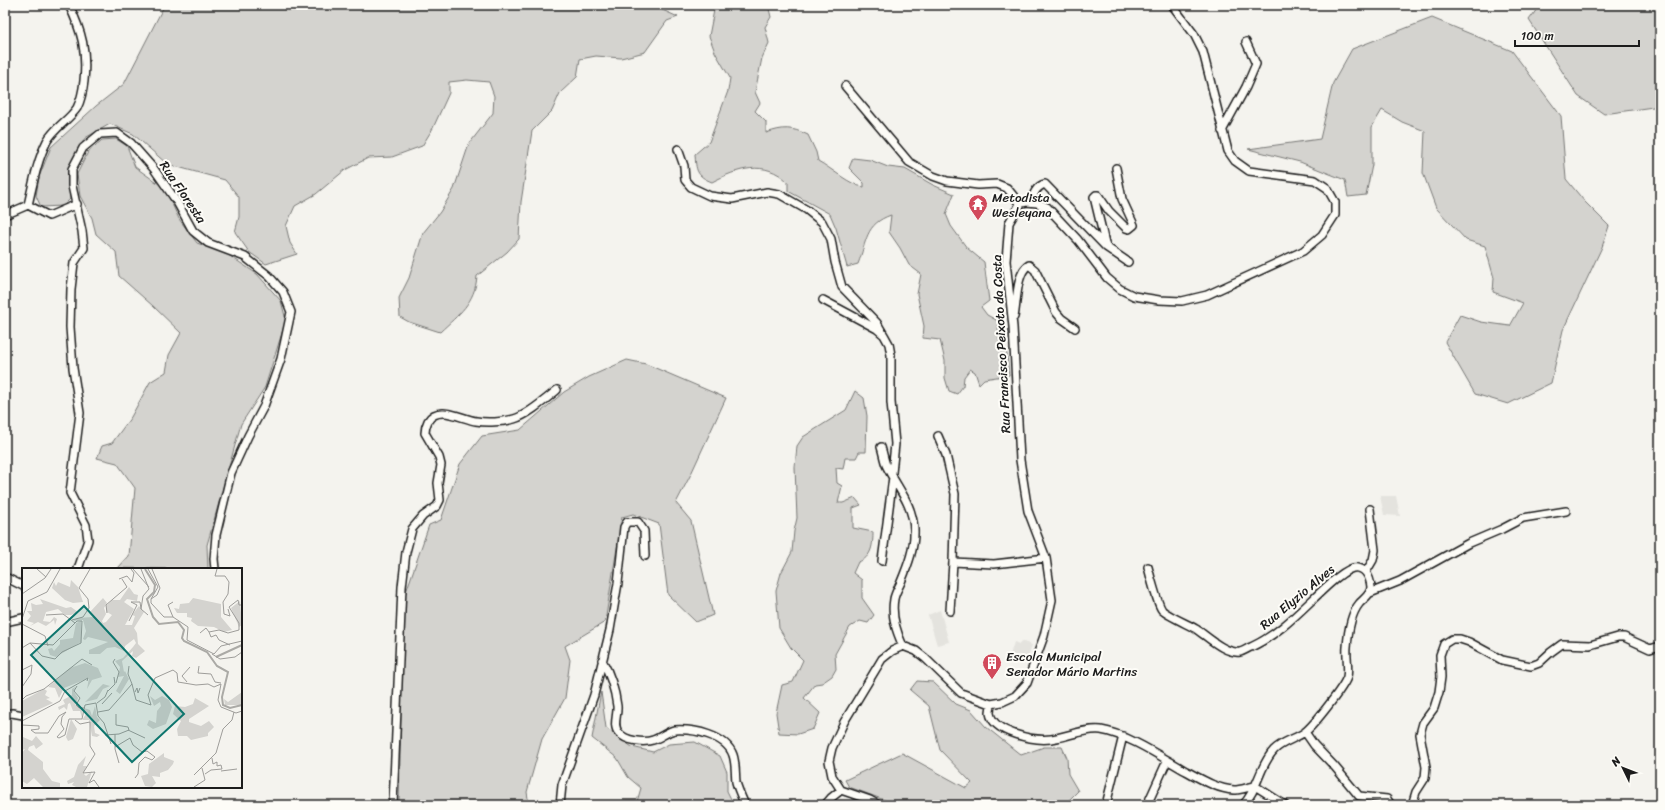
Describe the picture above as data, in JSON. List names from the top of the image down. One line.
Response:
{"streets":{"street":["Rua Floresta","Rua Francisco Peixoto da Costa","Rua Elyzio Alves"]},"places":{"temple":["Metodista Wesleyana"],"building":["Escola Municipal Senador Mário Martins"]},"scale_bar":"100 m","north":"top left"}
